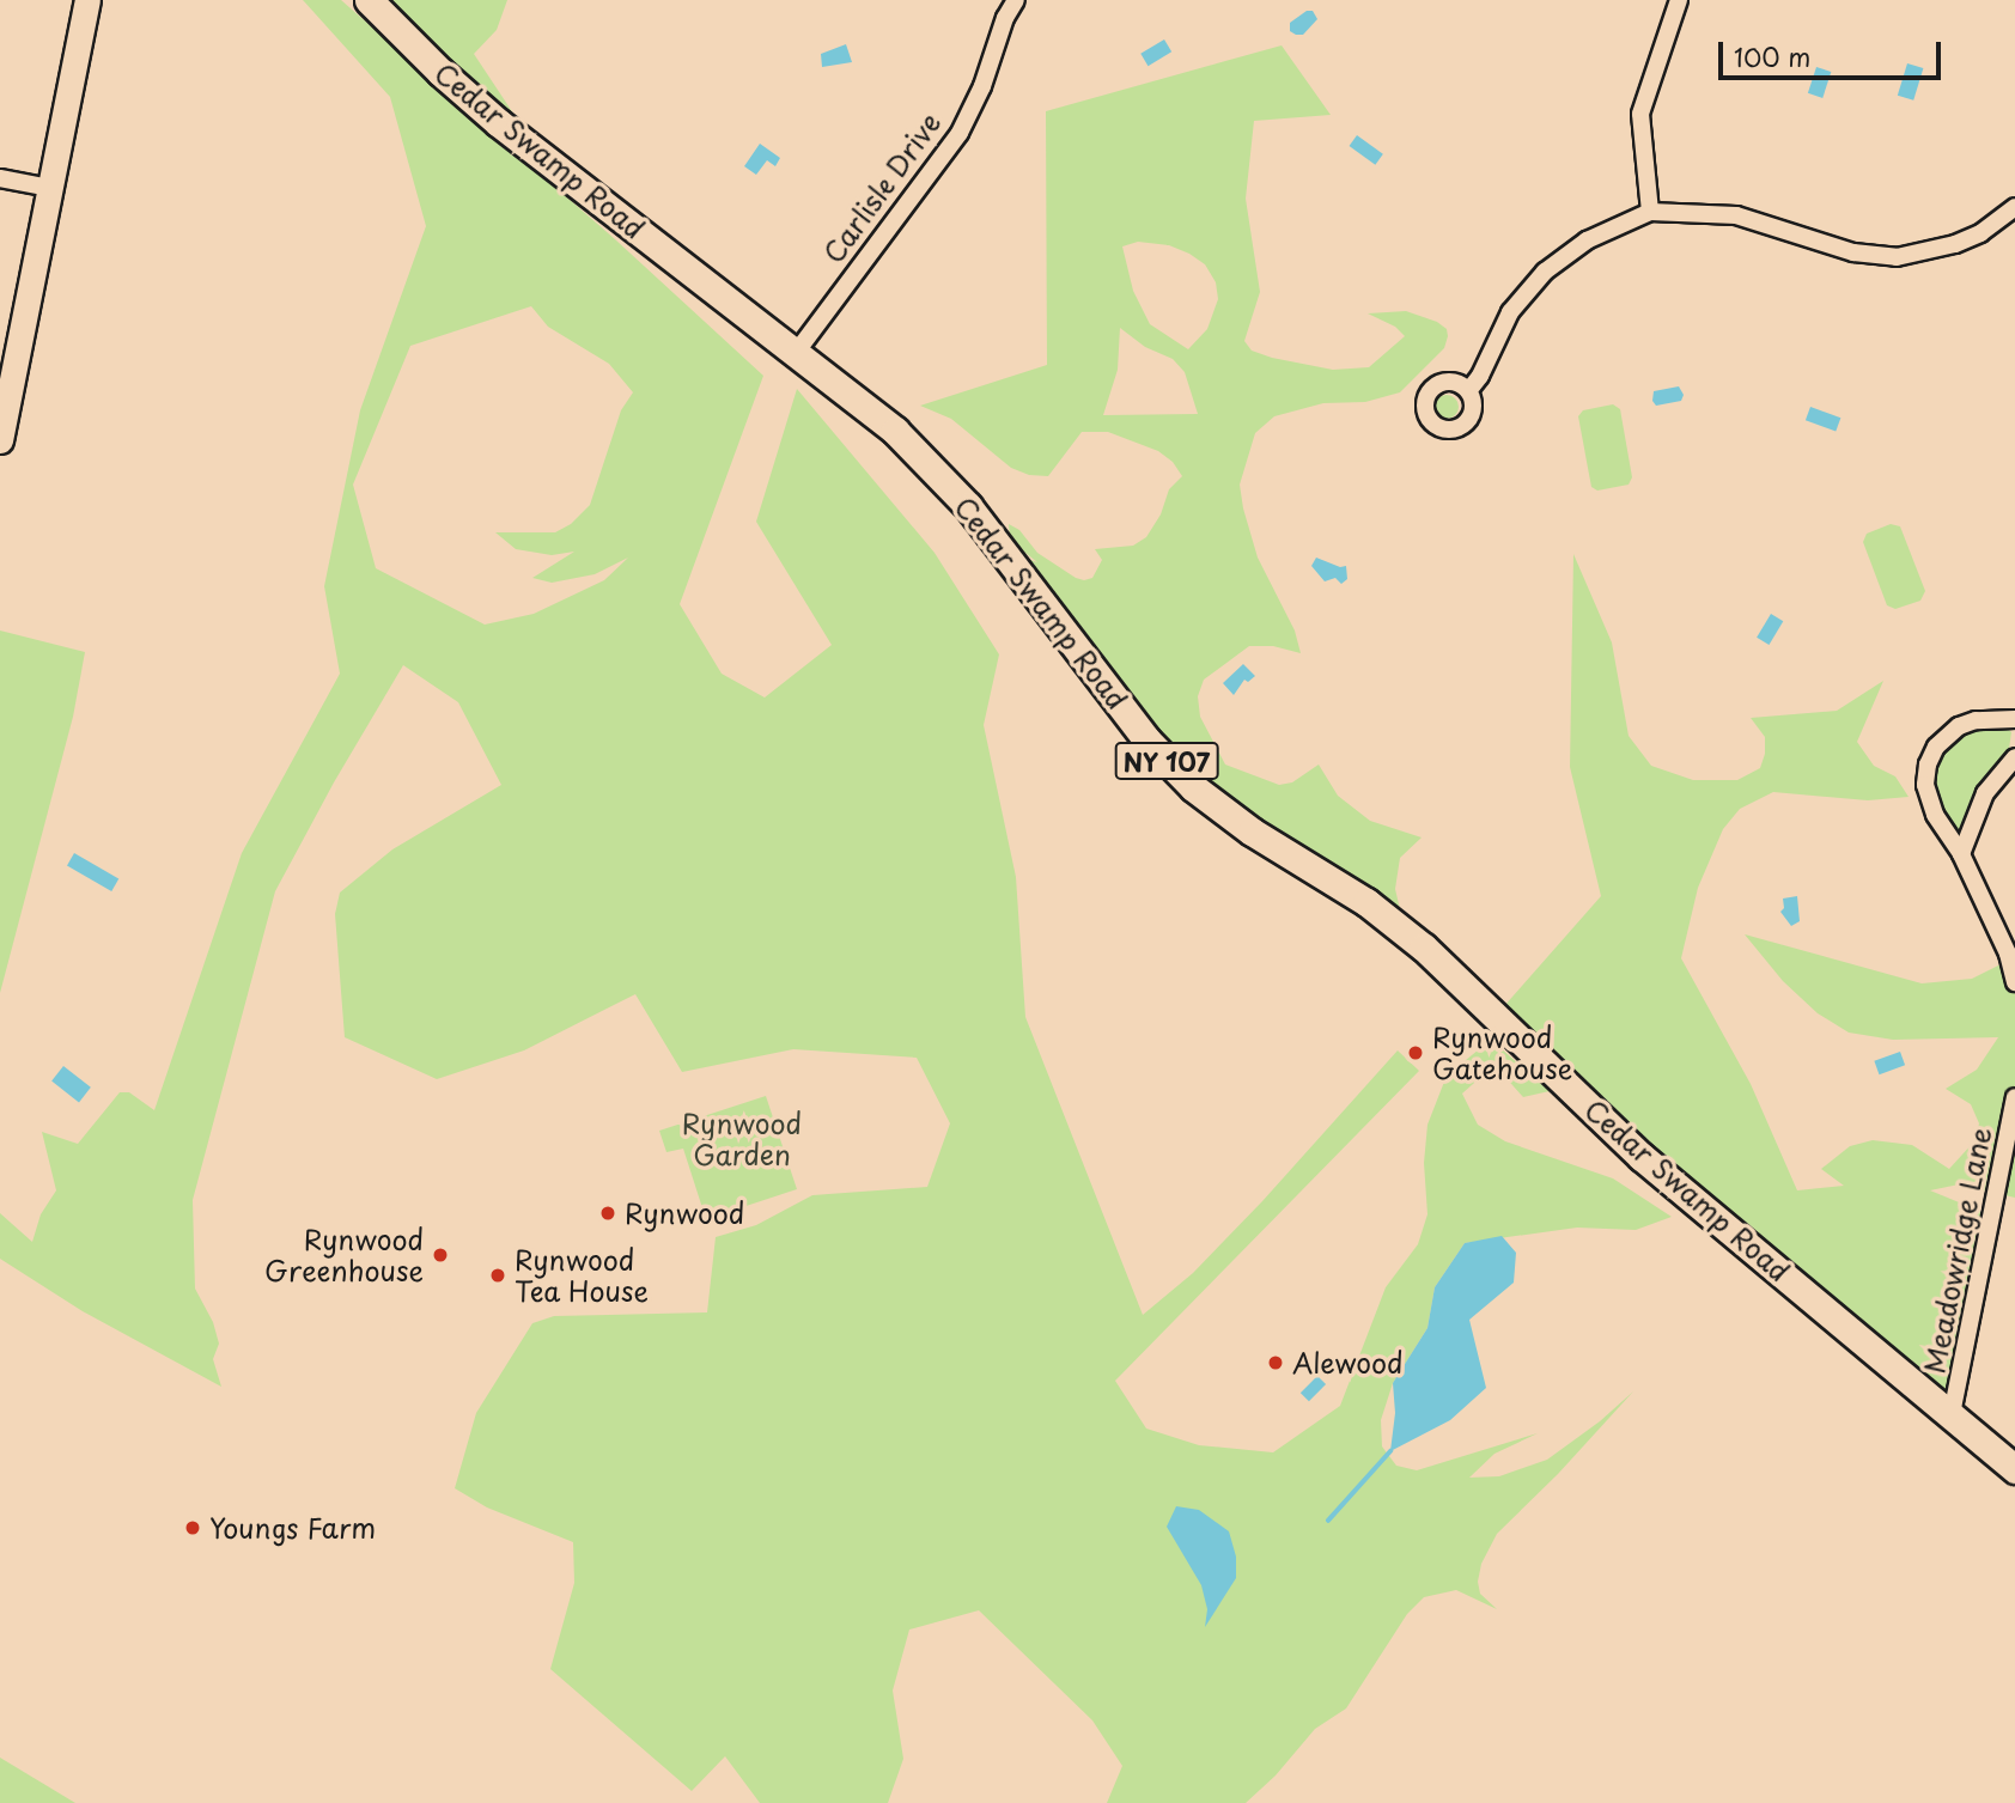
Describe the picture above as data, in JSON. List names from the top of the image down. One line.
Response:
{"streets":{"main road":["Cedar Swamp Road","NY 107"],"street":["Carlisle Drive","Meadowridge Lane"]},"crossings":[["Cedar Swamp Road","Carlisle Drive"],["Cedar Swamp Road","Meadowridge Lane"]],"parks":["Rynwood Garden"],"places":["Rynwood Gatehouse","Rynwood","Rynwood Greenhouse","Rynwood Tea House","Alewood","Youngs Farm"],"scale_bar":"100 m"}
